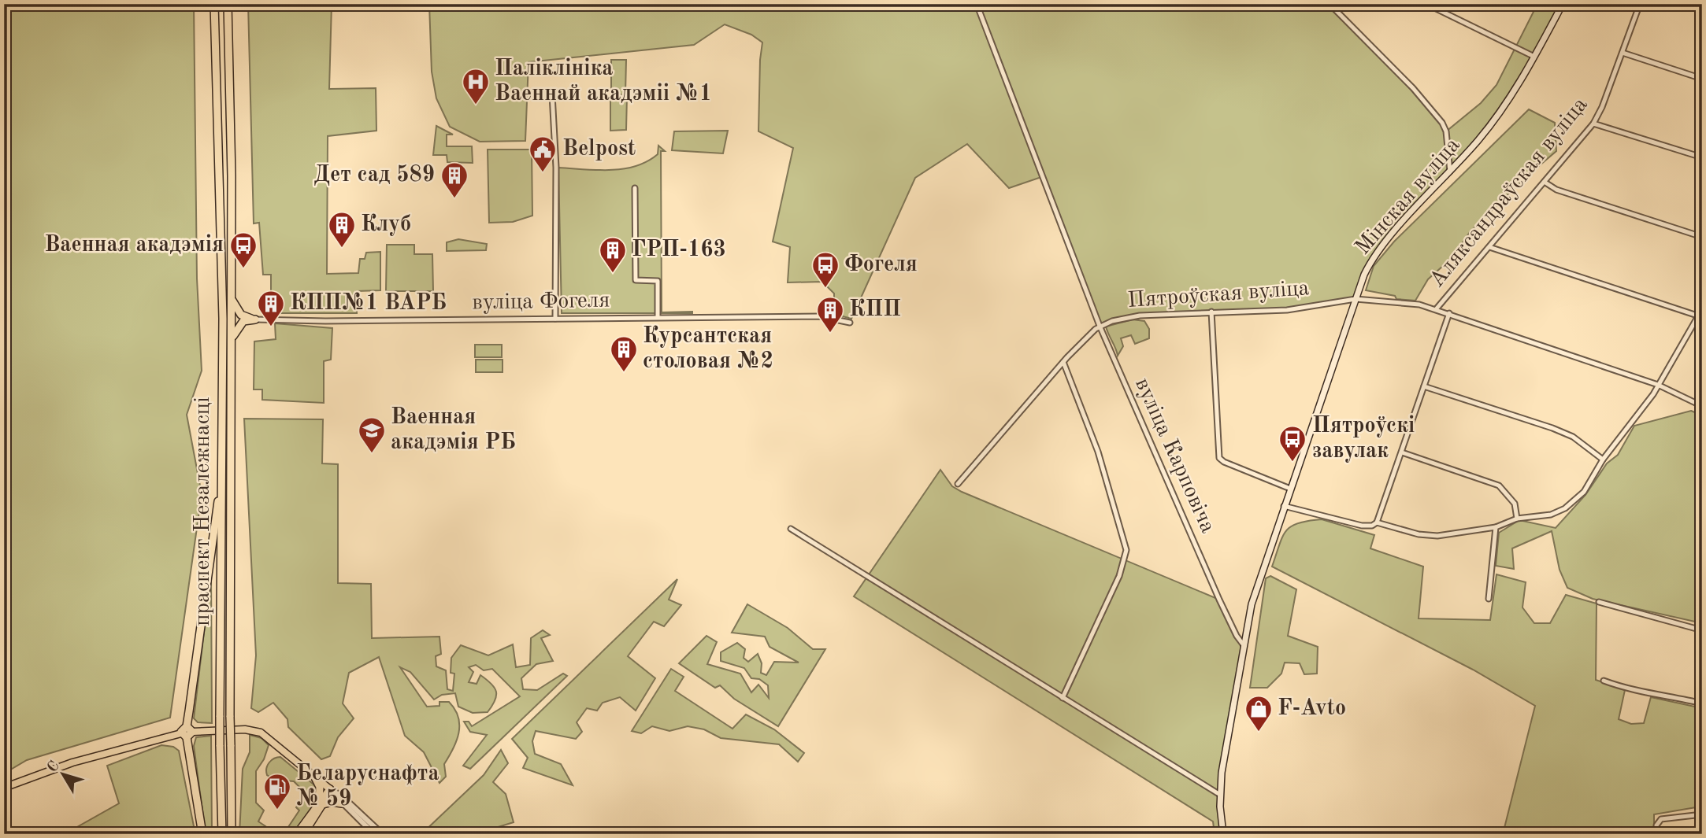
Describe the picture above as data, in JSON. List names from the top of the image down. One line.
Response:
{"streets":{"highway":["праспект Незалежнасці"],"main road":["Мінская вуліца"],"street":["Аляксандраўская вуліца","Пятроўская вуліца","вуліца Фогеля","вуліца Карповіча"]},"crossings":[["Аляксандраўская вуліца","Пятроўская вуліца"],["Мінская вуліца","Пятроўская вуліца"],["Мінская вуліца","вуліца Карповіча"],["Пятроўская вуліца","вуліца Карповіча"]],"places":{"hospital":["Паліклініка Ваеннай акадэміі №1"],"public building":["Belpost"],"building":["Дет сад 589","Клуб","ГРП-163","КПП№1 ВАРБ","КПП","Курсантская столовая №2"],"bus stop":["Ваенная акадэмія","Фогеля","Пятроўскі завулак"],"school or university":["Ваенная акадэмія РБ"],"shop":["F-Avto"],"fuel station":["Беларуснафта № 59"]},"north":"top left"}
